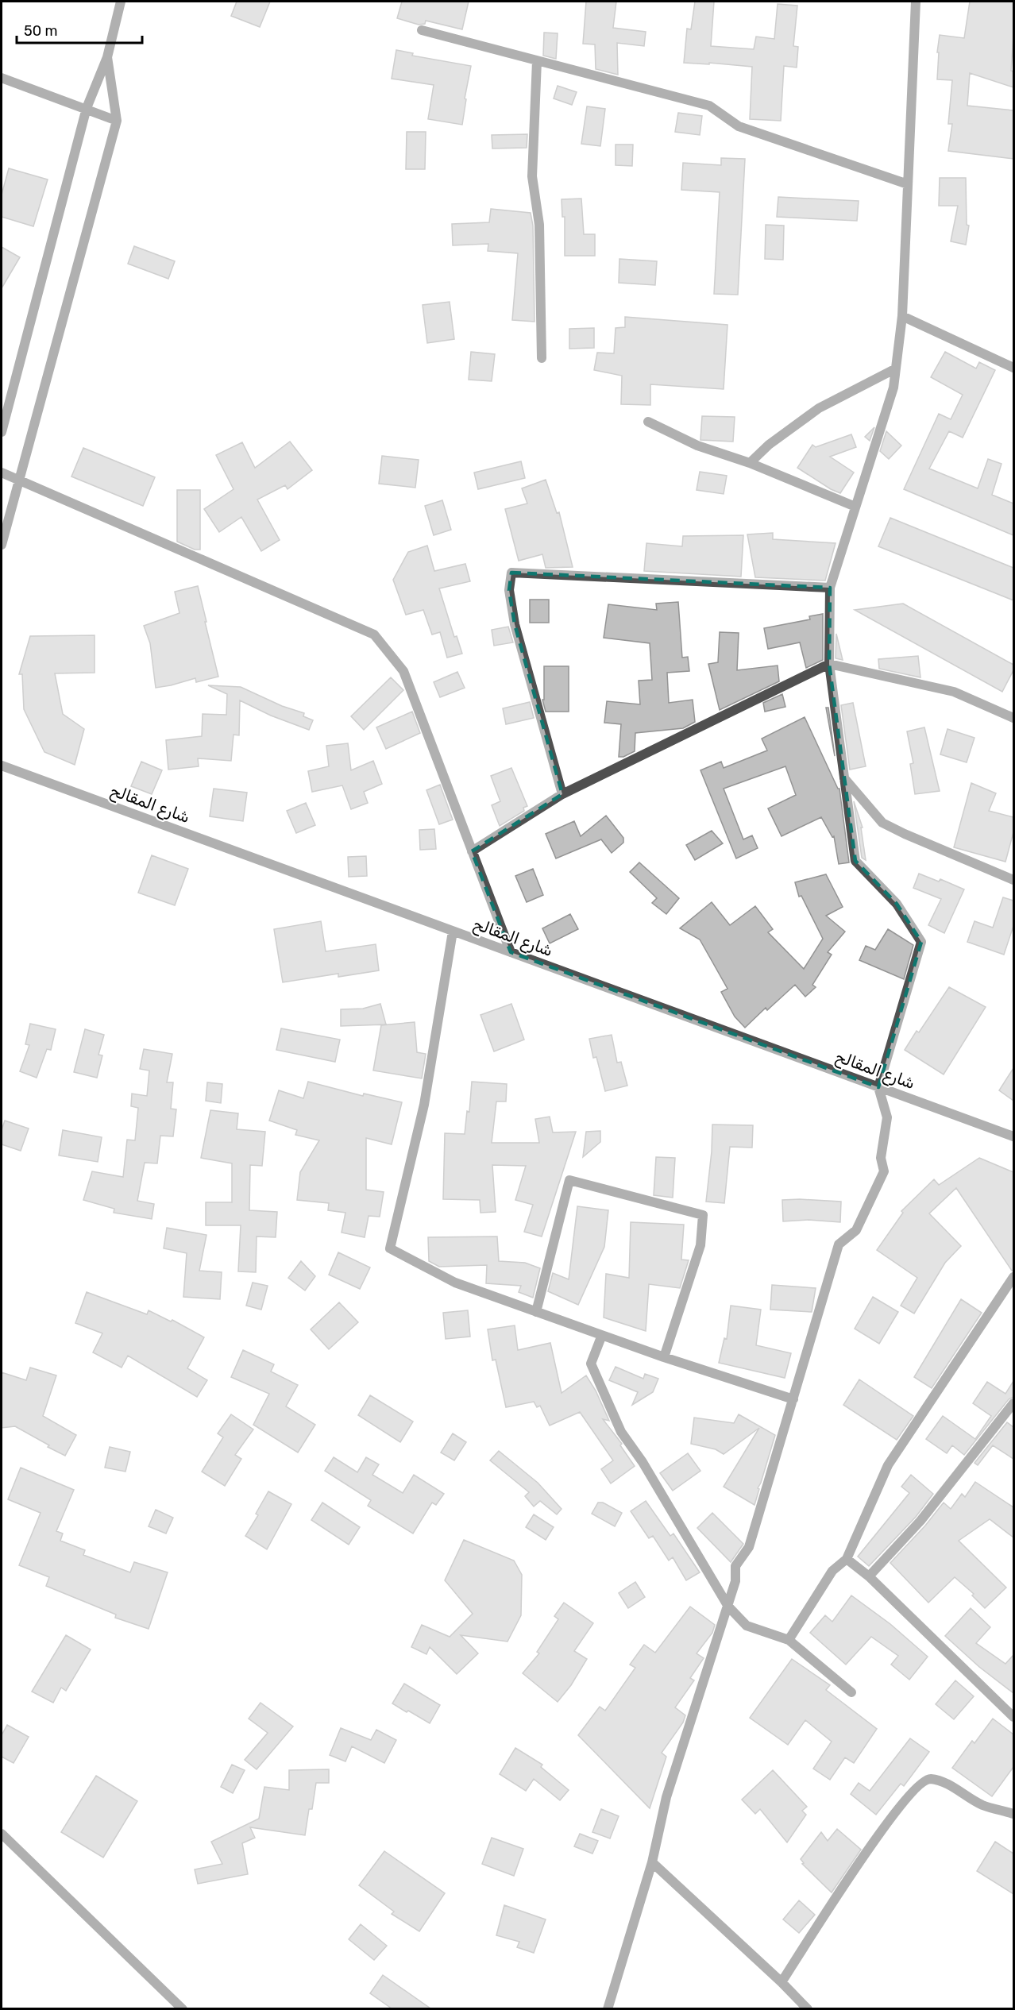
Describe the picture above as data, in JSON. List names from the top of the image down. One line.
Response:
{"streets":{"street":["شارع المقالح"]},"scale_bar":"50 m"}
